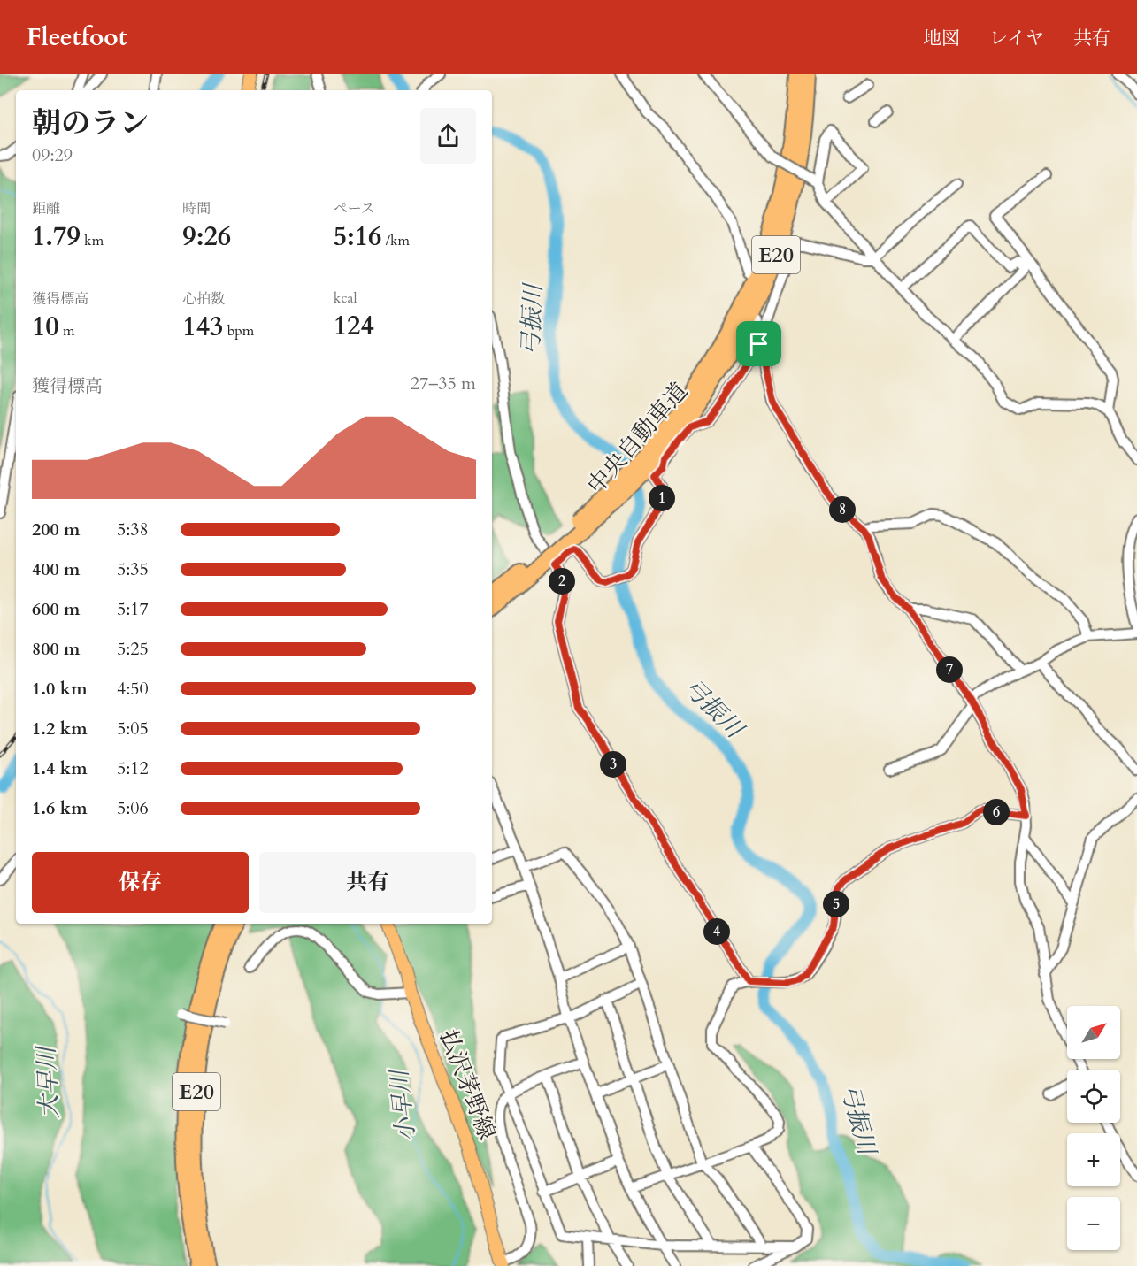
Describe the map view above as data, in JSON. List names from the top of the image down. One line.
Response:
{"streets":{"highway":["E20","中央自動車道"],"main road":["払沢茅野線"]},"water":["弓振川","大早川","小早川"],"north":"top right","page":{"header":"Fleetfoot","nav":["地図","レイヤ","共有"],"heading":["朝のラン","09:29"],"stats":[["距離","1.79 km"],["時間","9:26"],["ペース","5:16 /km"],["獲得標高","10 m"],["心拍数","143 bpm"],["kcal","124"]],"chart":["獲得標高","27–35 m"],"pins":["1","8","2","7","3","6","5","4"],"list":[{"name":"200 m","note":"5:38"},{"name":"400 m","note":"5:35"},{"name":"600 m","note":"5:17"},{"name":"800 m","note":"5:25"},{"name":"1.0 km","note":"4:50"},{"name":"1.2 km","note":"5:05"},{"name":"1.4 km","note":"5:12"},{"name":"1.6 km","note":"5:06"}],"buttons":["保存","共有"],"map_buttons":["+","−"]}}
